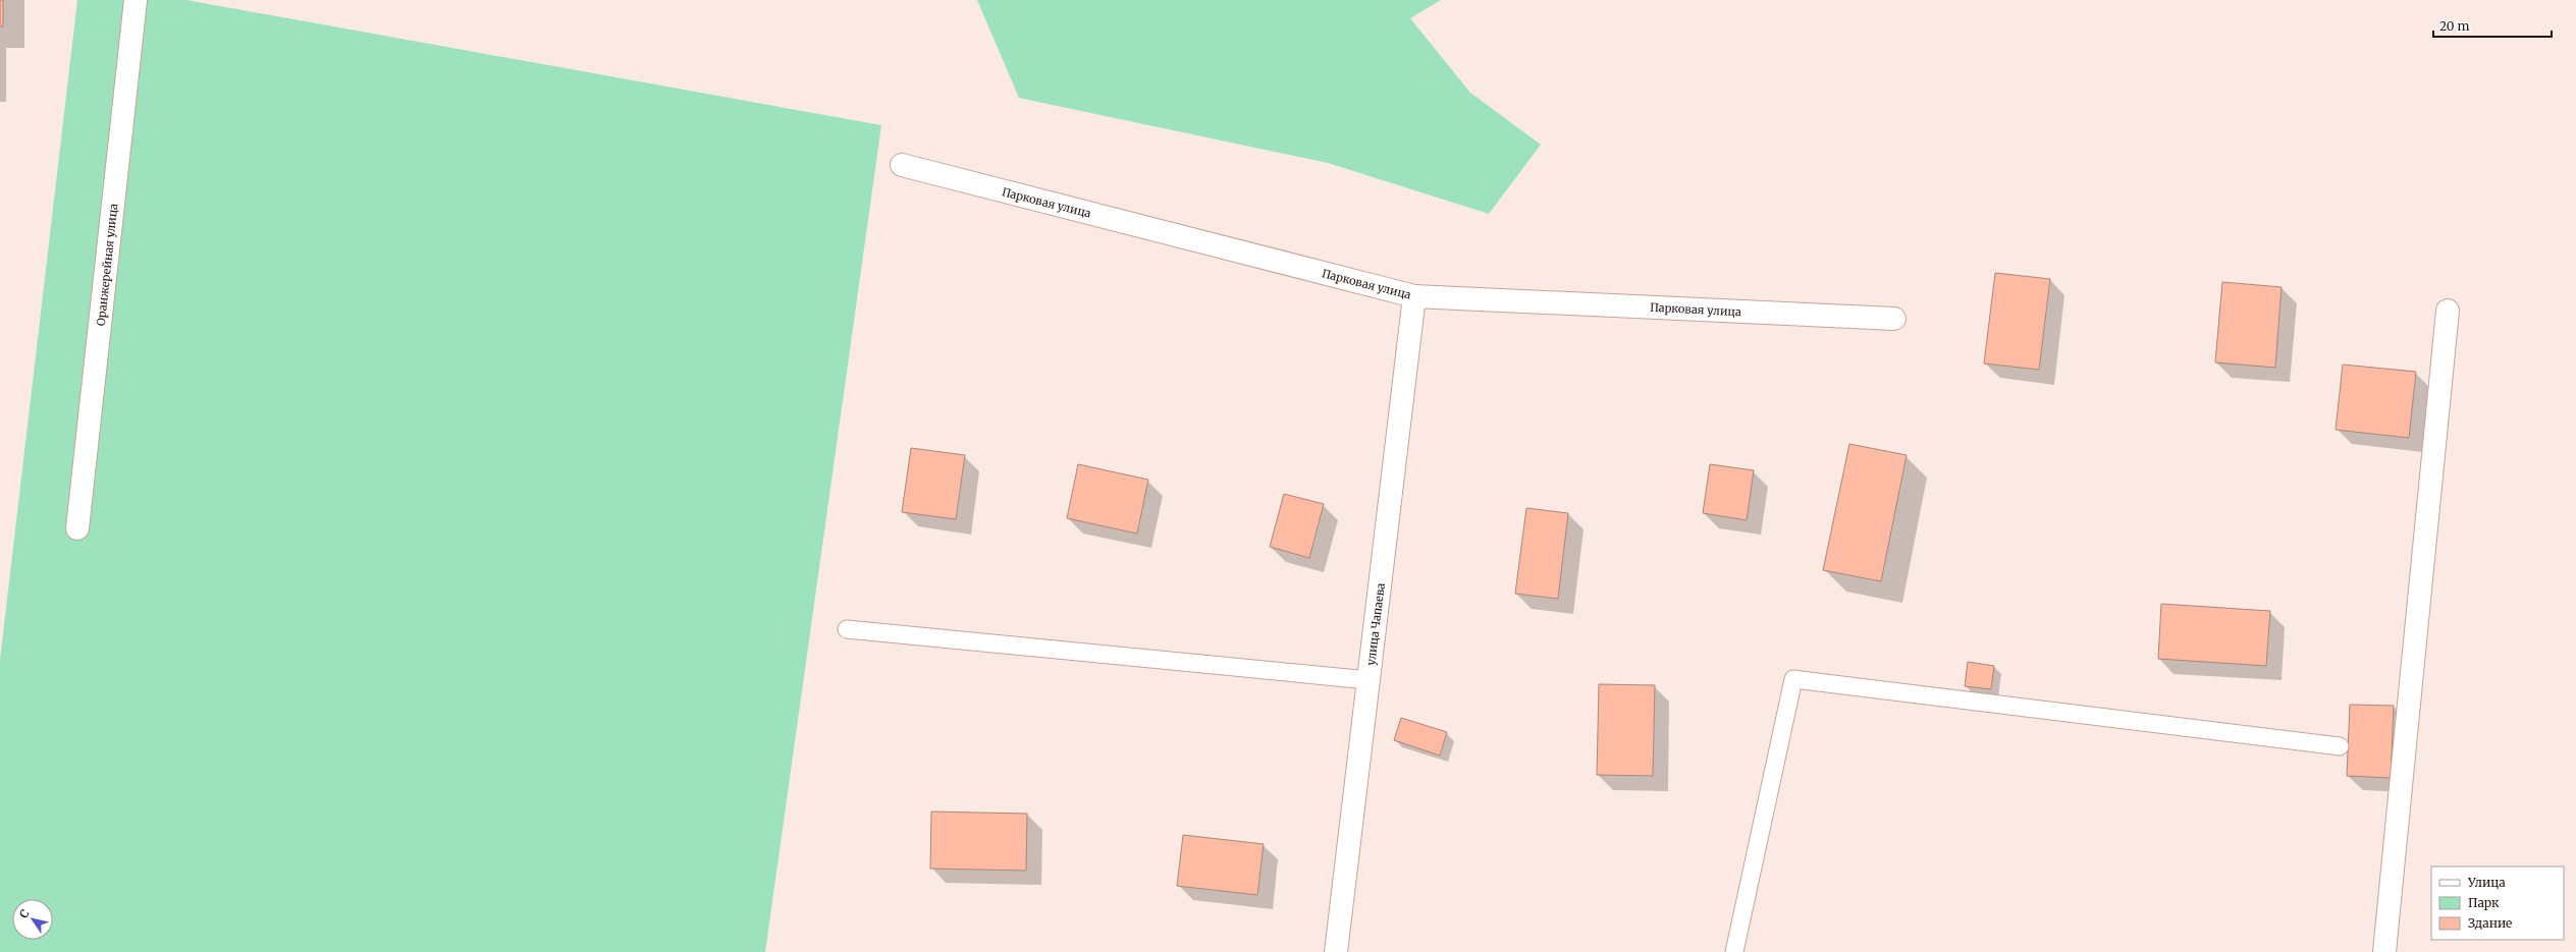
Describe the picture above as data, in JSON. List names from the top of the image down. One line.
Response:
{"streets":{"street":["Парковая улица","Оранжерейная улица","улица Чапаева"]},"crossings":[["Парковая улица","улица Чапаева"]],"legend":["Улица","Парк","Здание"],"scale_bar":"20 m","north":"top left"}
